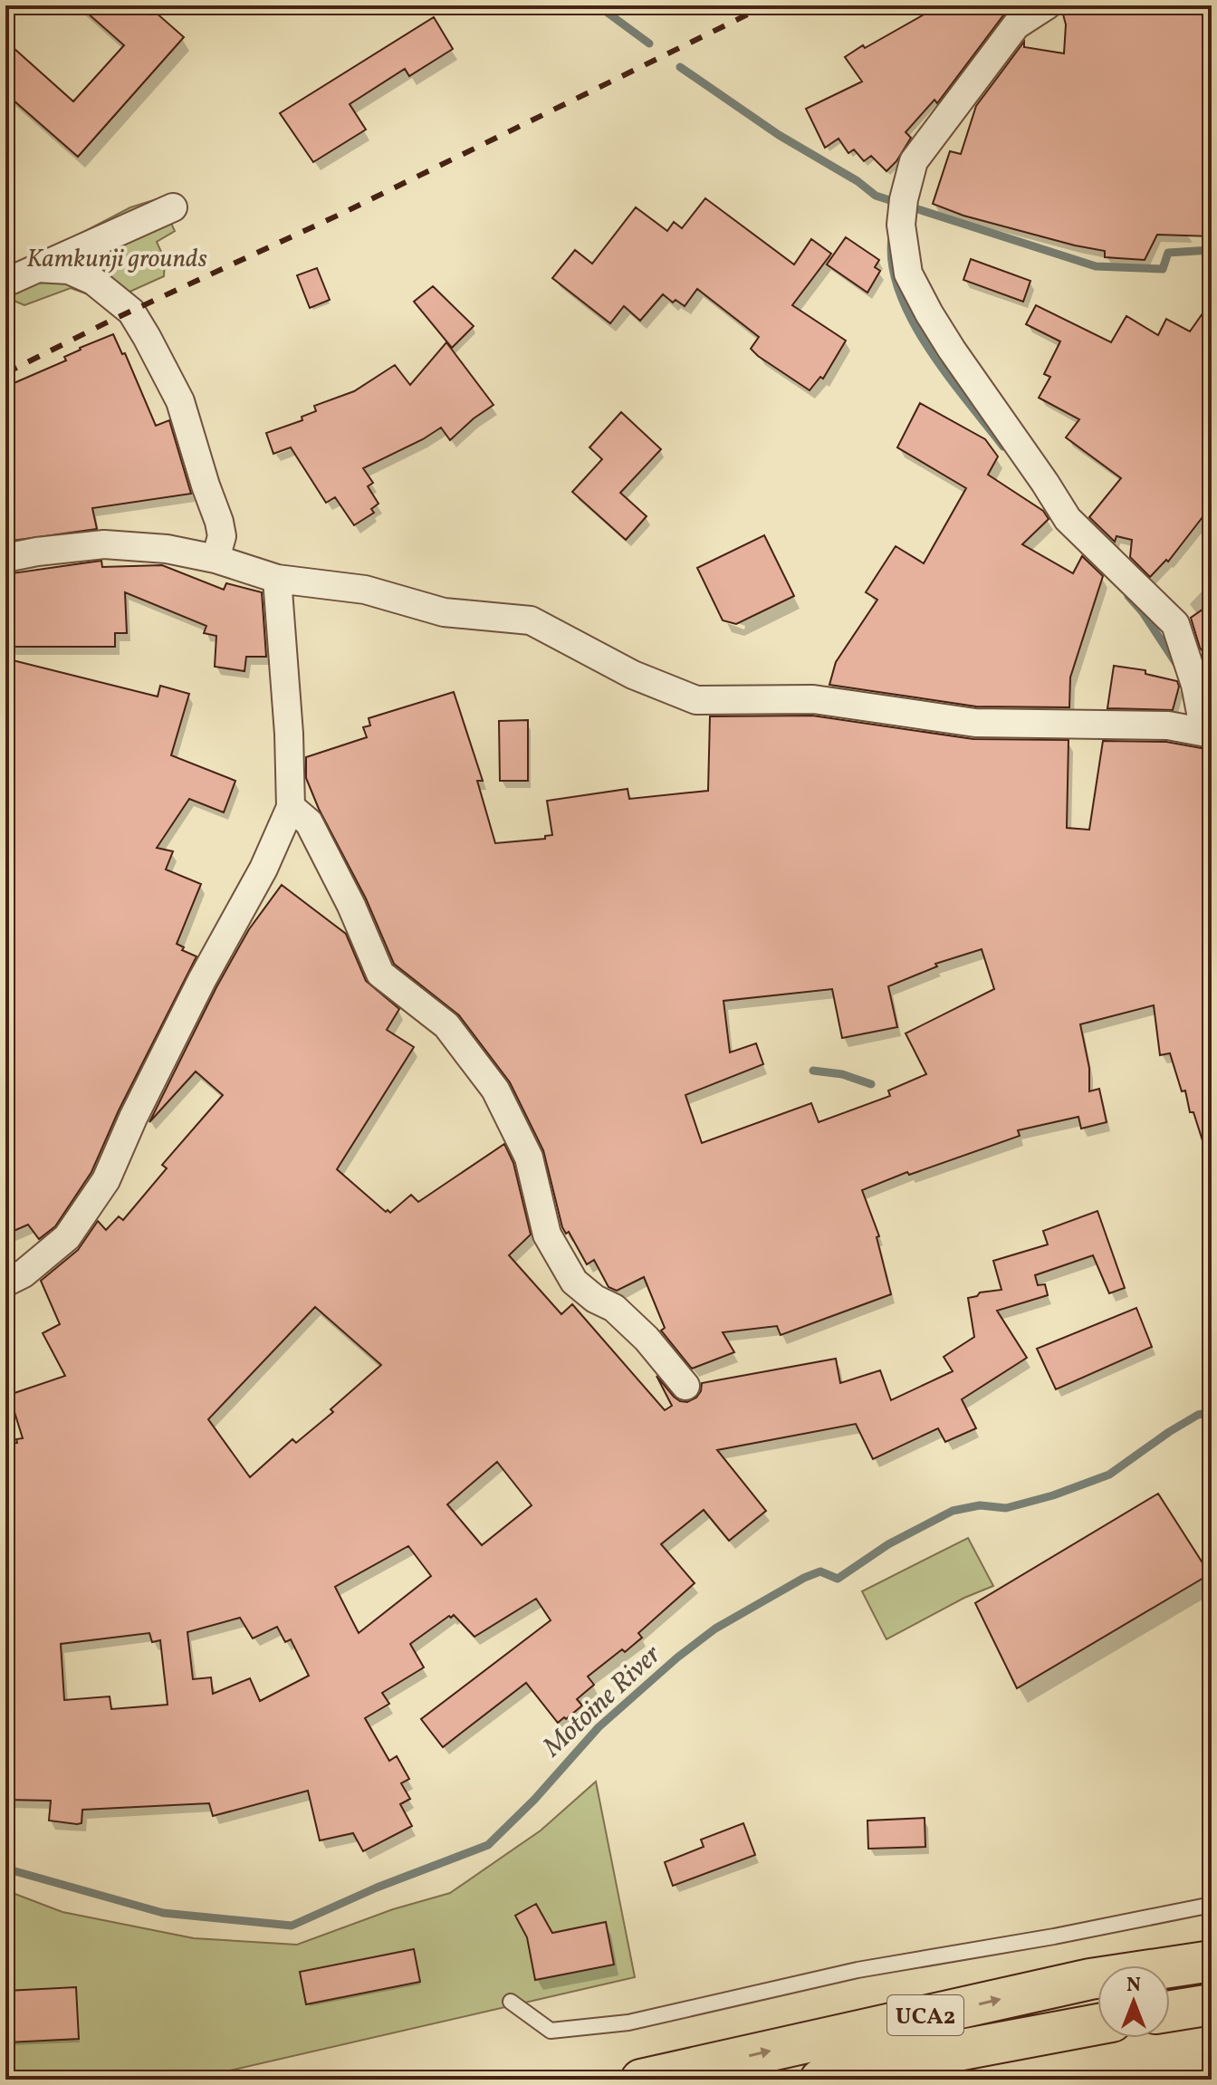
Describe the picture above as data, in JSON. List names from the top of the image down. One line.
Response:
{"streets":{"highway":["UCA2"]},"water":["Motoine River"],"parks":["Kamkunji grounds"],"north":"top"}
